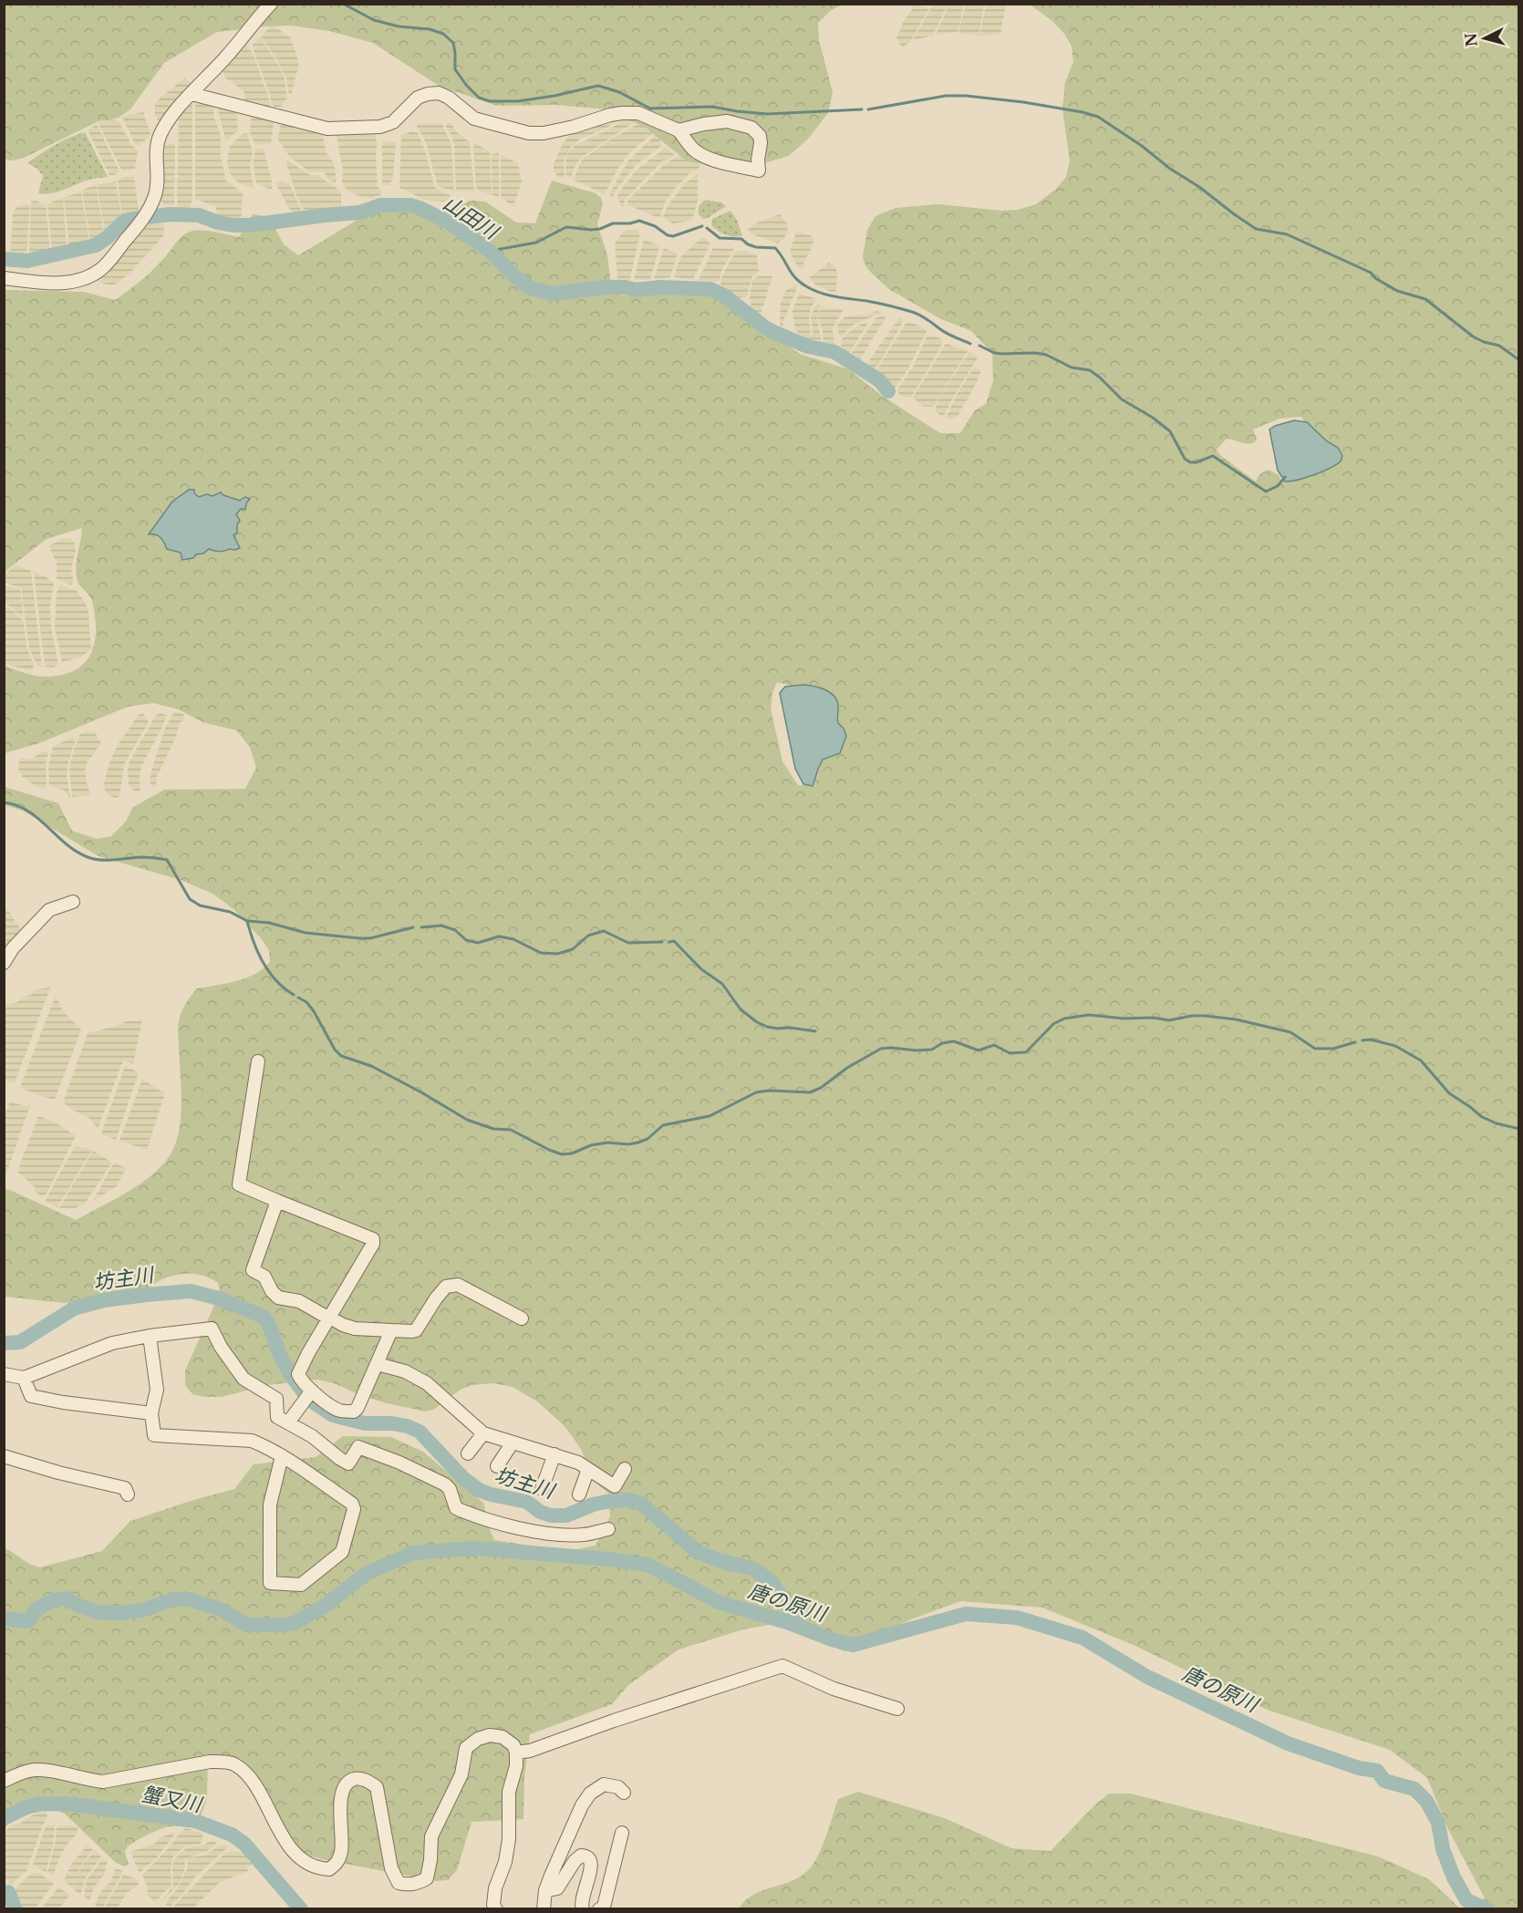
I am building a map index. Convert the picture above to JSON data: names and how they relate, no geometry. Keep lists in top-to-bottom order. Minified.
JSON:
{"water":["山田川","坊主川","唐の原川","蟹又川"],"north":"left"}
